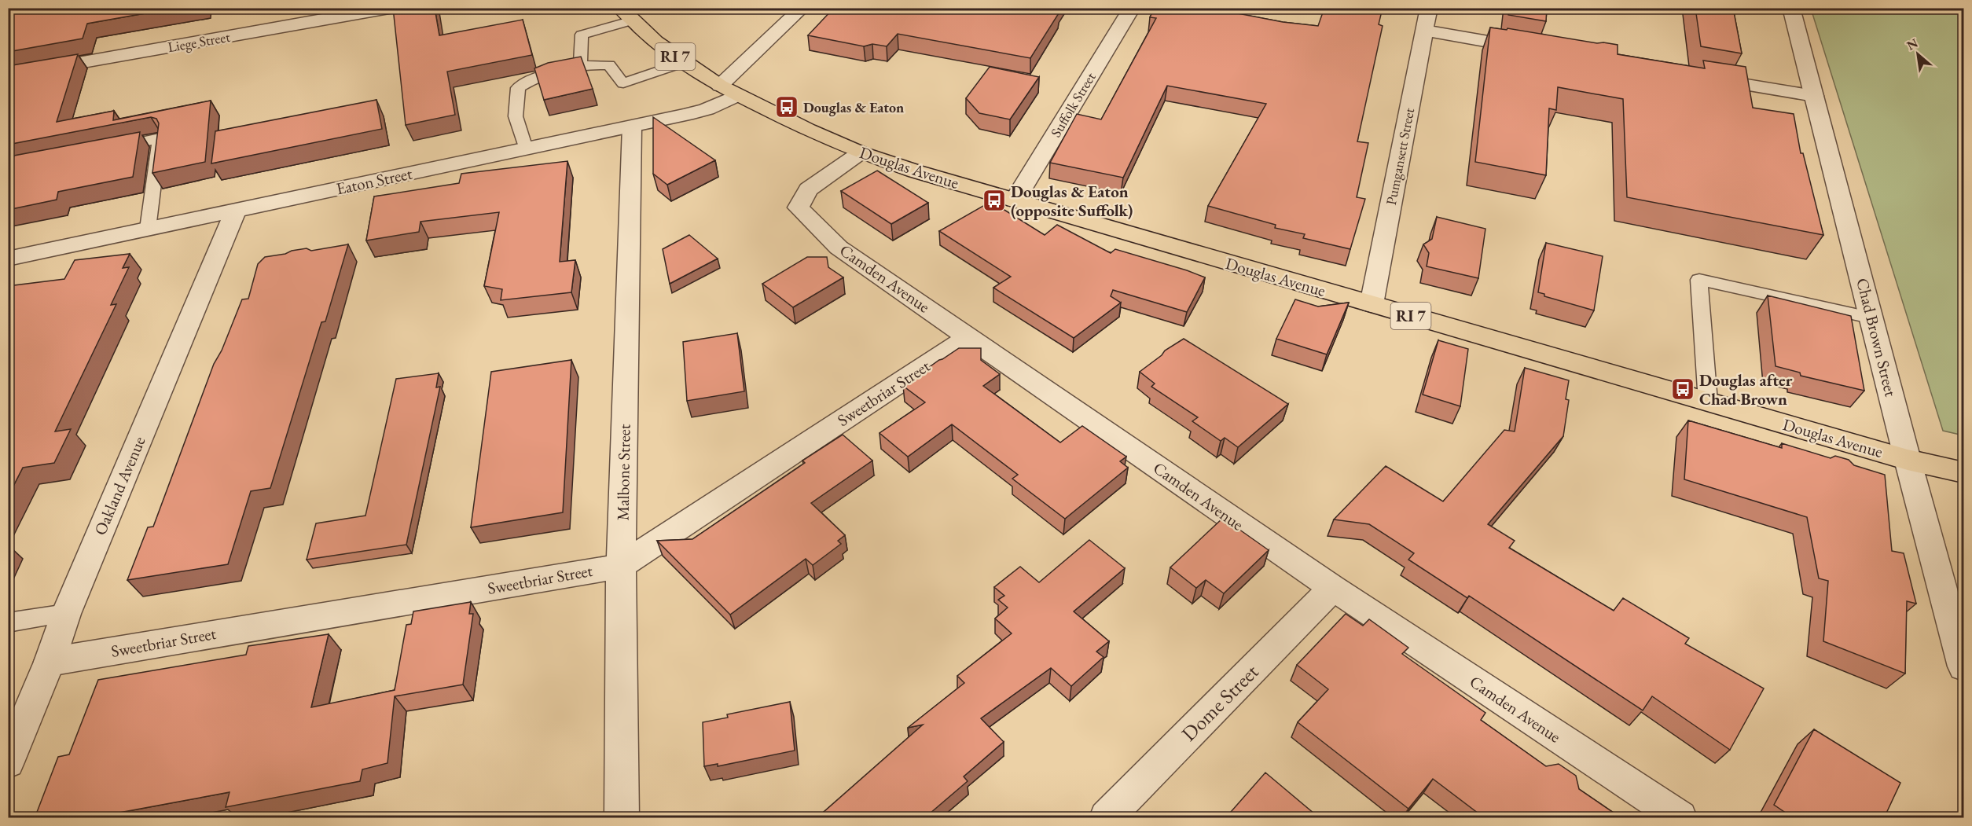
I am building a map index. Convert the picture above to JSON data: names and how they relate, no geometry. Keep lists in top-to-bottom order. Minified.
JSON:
{"streets":{"main road":["RI 7","Douglas Avenue"],"street":["Liege Street","Suffolk Street","Pumgansett Street","Eaton Street","Camden Avenue","Chad Brown Street","Sweetbriar Street","Malbone Street","Oakland Avenue","Dome Street"]},"crossings":[["Suffolk Street","Douglas Avenue"],["Pumgansett Street","Douglas Avenue"],["Douglas Avenue","Eaton Street"],["Douglas Avenue","Camden Avenue"],["Douglas Avenue","Chad Brown Street"],["Eaton Street","Malbone Street"],["Eaton Street","Oakland Avenue"],["Camden Avenue","Sweetbriar Street"],["Camden Avenue","Dome Street"],["Sweetbriar Street","Malbone Street"],["Sweetbriar Street","Oakland Avenue"]],"places":{"bus stop":["Douglas & Eaton","Douglas & Eaton (opposite Suffolk)","Douglas after Chad Brown"]},"north":"top left"}
